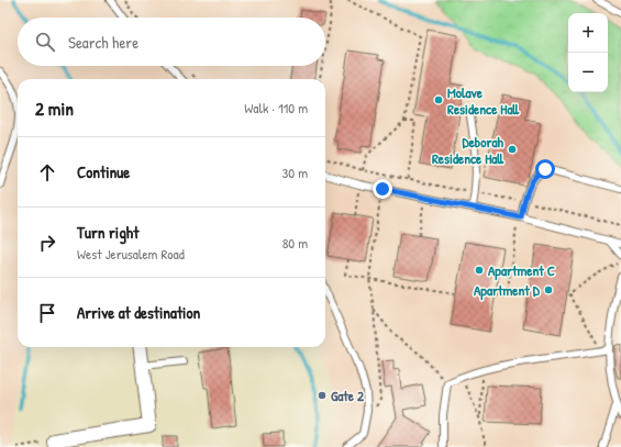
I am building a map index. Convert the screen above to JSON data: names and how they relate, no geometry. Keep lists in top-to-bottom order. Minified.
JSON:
{"places":["Molave Residence Hall","Deborah Residence Hall","Apartment C","Apartment D","Gate 2"],"page":{"map_buttons":["+","−"],"search":"Search here","heading":["2 min","Walk · 110 m"],"list":[["Continue","30 m"],["Turn right","West Jerusalem Road","80 m"],"Arrive at destination"]}}
